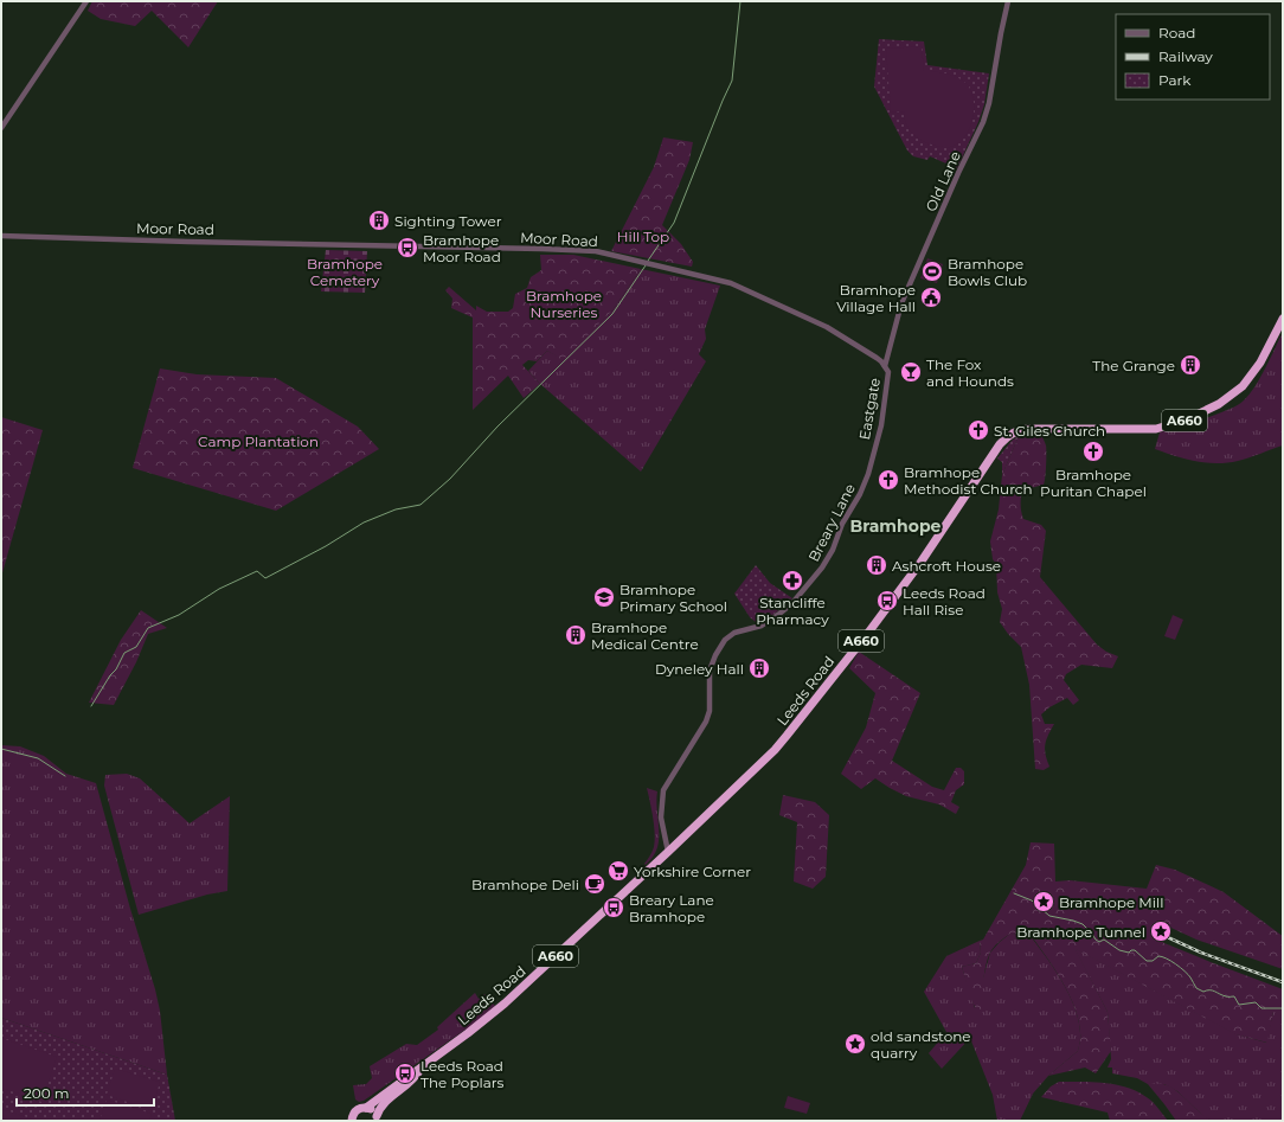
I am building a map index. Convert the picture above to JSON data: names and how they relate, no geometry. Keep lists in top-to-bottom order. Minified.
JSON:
{"streets":{"highway":["A660","Leeds Road"],"street":["Old Lane","Moor Road","Eastgate","Breary Lane"]},"crossings":[["Old Lane","Moor Road"],["Moor Road","Eastgate"],["Eastgate","Breary Lane"],["Breary Lane","Leeds Road"]],"districts":["Bramhope"],"parks":["Hill Top","Bramhope Cemetery","Bramhope Nurseries","Camp Plantation"],"places":{"building":["Sighting Tower","The Grange","Ashcroft House","Bramhope Medical Centre","Dyneley Hall"],"bus stop":["Bramhope Moor Road","Leeds Road Hall Rise","Breary Lane Bramhope","Leeds Road The Poplars"],"sports":["Bramhope Bowls Club"],"public building":["Bramhope Village Hall"],"bar":["The Fox and Hounds"],"church":["St. Giles Church","Bramhope Puritan Chapel","Bramhope Methodist Church"],"pharmacy":["Stancliffe Pharmacy"],"school or university":["Bramhope Primary School"],"supermarket":["Yorkshire Corner"],"cafe":["Bramhope Deli"],"place":["Bramhope Mill","Bramhope Tunnel","old sandstone quarry"]},"legend":["Road","Railway","Park"],"scale_bar":"200 m"}
